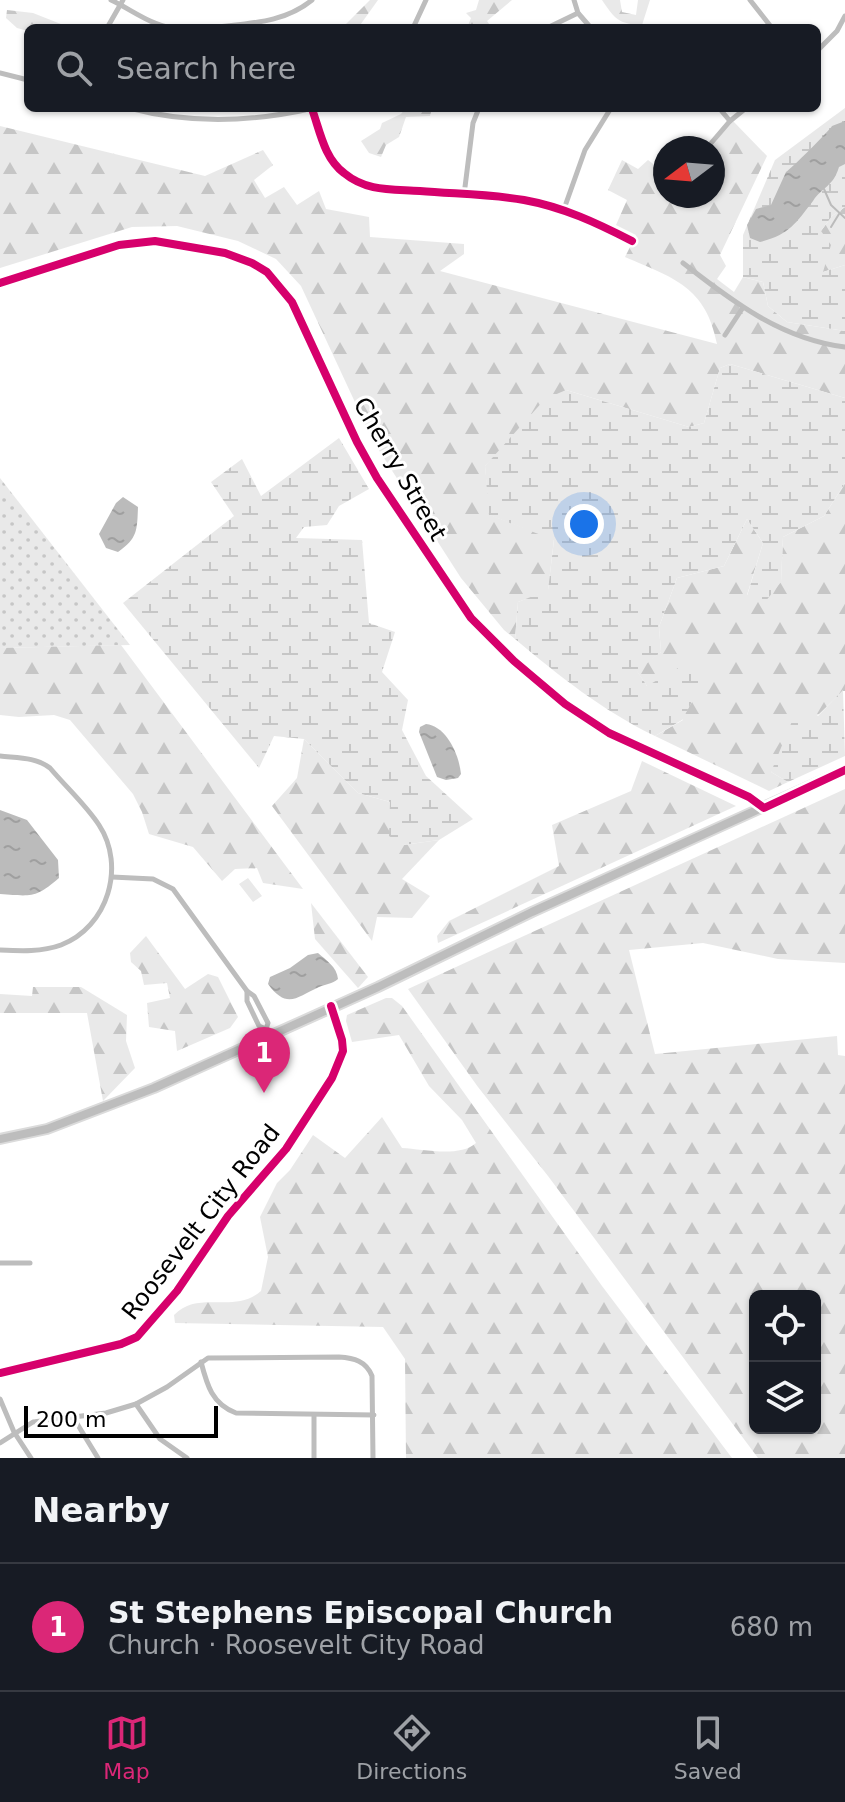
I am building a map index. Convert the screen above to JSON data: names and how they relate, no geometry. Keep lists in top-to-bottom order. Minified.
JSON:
{"streets":{"street":["Cherry Street","Roosevelt City Road"]},"scale_bar":"200 m","north":"left","page":{"search":"Search here","pins":"1","scale":"200 m","heading":"Nearby","list":[{"mark":"1","name":"St Stephens Episcopal Church","note":"Church · Roosevelt City Road","value":"680 m"}],"nav":["Map","Directions","Saved"]}}
